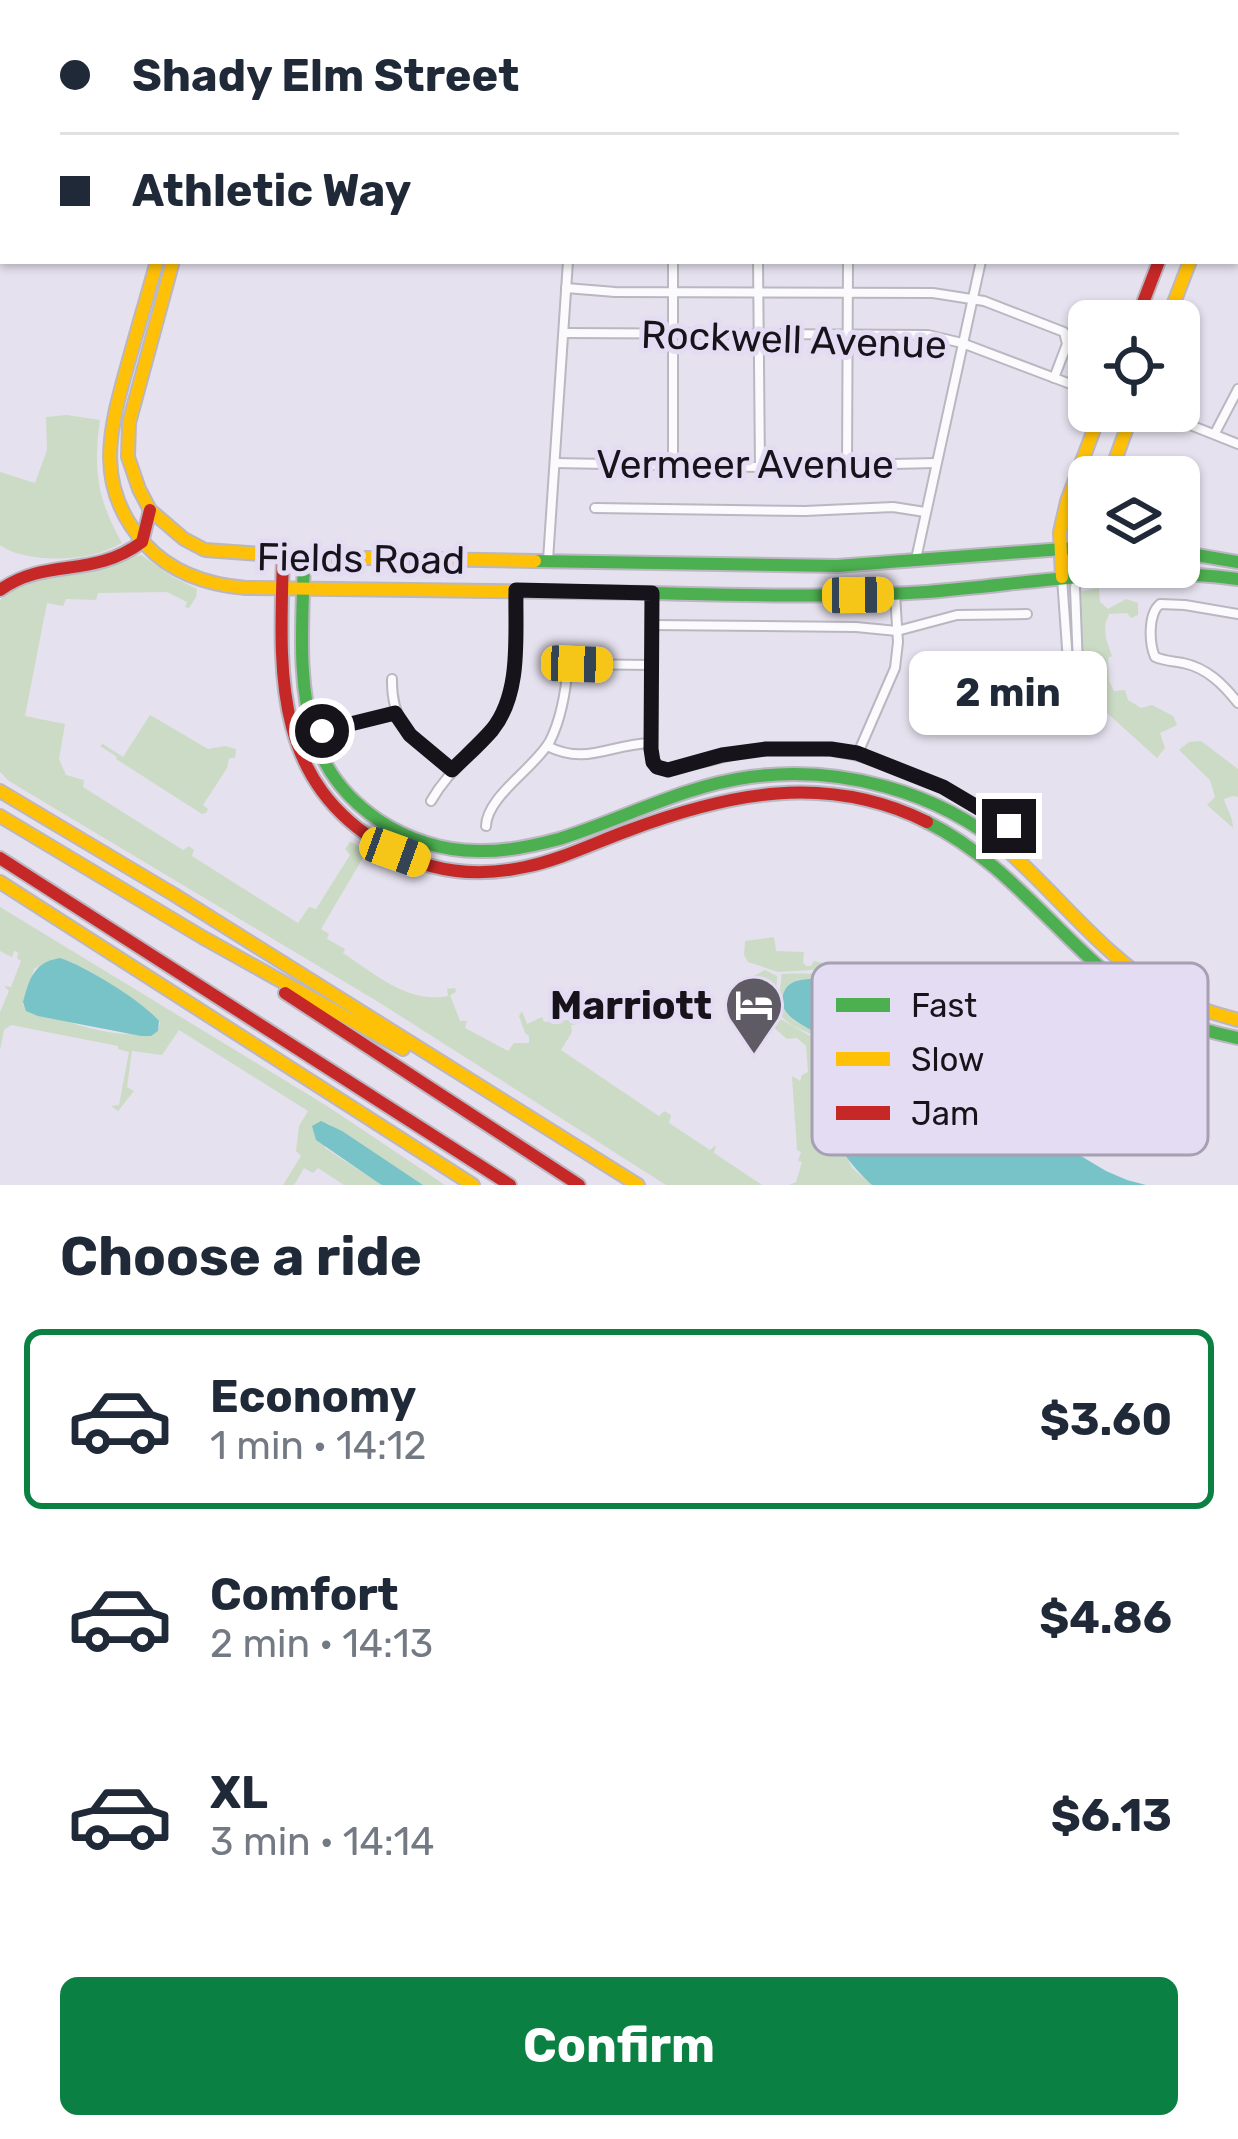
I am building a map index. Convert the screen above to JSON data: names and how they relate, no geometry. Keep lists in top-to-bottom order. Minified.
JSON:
{"streets":{"main road":["Fields Road"],"street":["Rockwell Avenue","Vermeer Avenue"]},"places":{"hotel":["Marriott"]},"legend":["Fast","Slow","Jam"],"page":{"banner":["Shady Elm Street","Athletic Way"],"bubble":"2 min","heading":"Choose a ride","list":[{"name":"Economy","note":"1 min · 14:12","value":"$3.60"},{"name":"Comfort","note":"2 min · 14:13","value":"$4.86"},{"name":"XL","note":"3 min · 14:14","value":"$6.13"}],"buttons":"Confirm"}}
